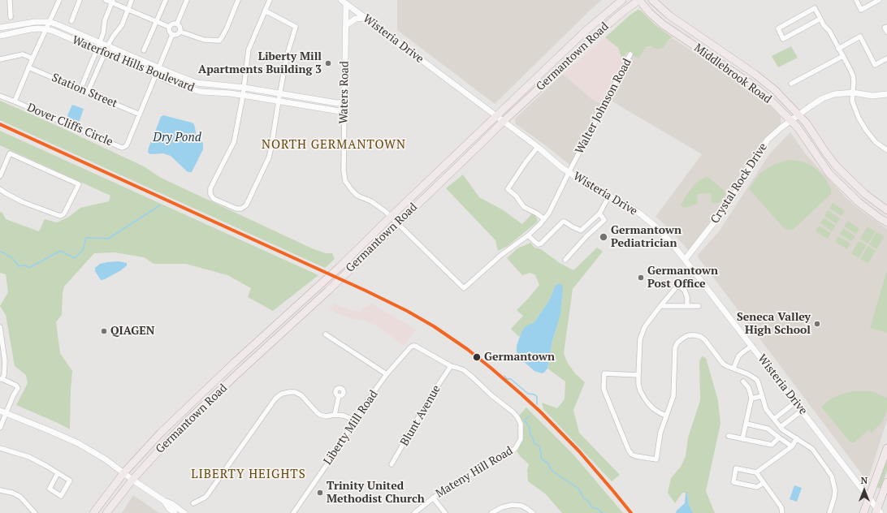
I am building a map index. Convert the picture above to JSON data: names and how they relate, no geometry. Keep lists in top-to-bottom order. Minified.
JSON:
{"streets":{"main road":["Germantown Road","Middlebrook Road"],"street":["Wisteria Drive","Waterford Hills Boulevard","Station Street","Waters Road","Walter Johnson Road","Dover Cliffs Circle","Crystal Rock Drive","Blunt Avenue","Liberty Mill Road","Mateny Hill Road"]},"crossings":[["Wisteria Drive","Germantown Road"],["Wisteria Drive","Waters Road"],["Wisteria Drive","Walter Johnson Road"],["Wisteria Drive","Crystal Rock Drive"],["Germantown Road","Middlebrook Road"],["Germantown Road","Waters Road"],["Waterford Hills Boulevard","Waters Road"],["Waterford Hills Boulevard","Dover Cliffs Circle"],["Middlebrook Road","Crystal Rock Drive"],["Station Street","Dover Cliffs Circle"],["Waters Road","Walter Johnson Road"],["Blunt Avenue","Mateny Hill Road"],["Liberty Mill Road","Mateny Hill Road"]],"districts":["NORTH GERMANTOWN","LIBERTY HEIGHTS"],"water":["Dry Pond"],"places":["Liberty Mill Apartments Building 3","Germantown Pediatrician","Germantown Post Office","Seneca Valley High School","QIAGEN","Germantown","Trinity United Methodist Church"],"north":"top"}
